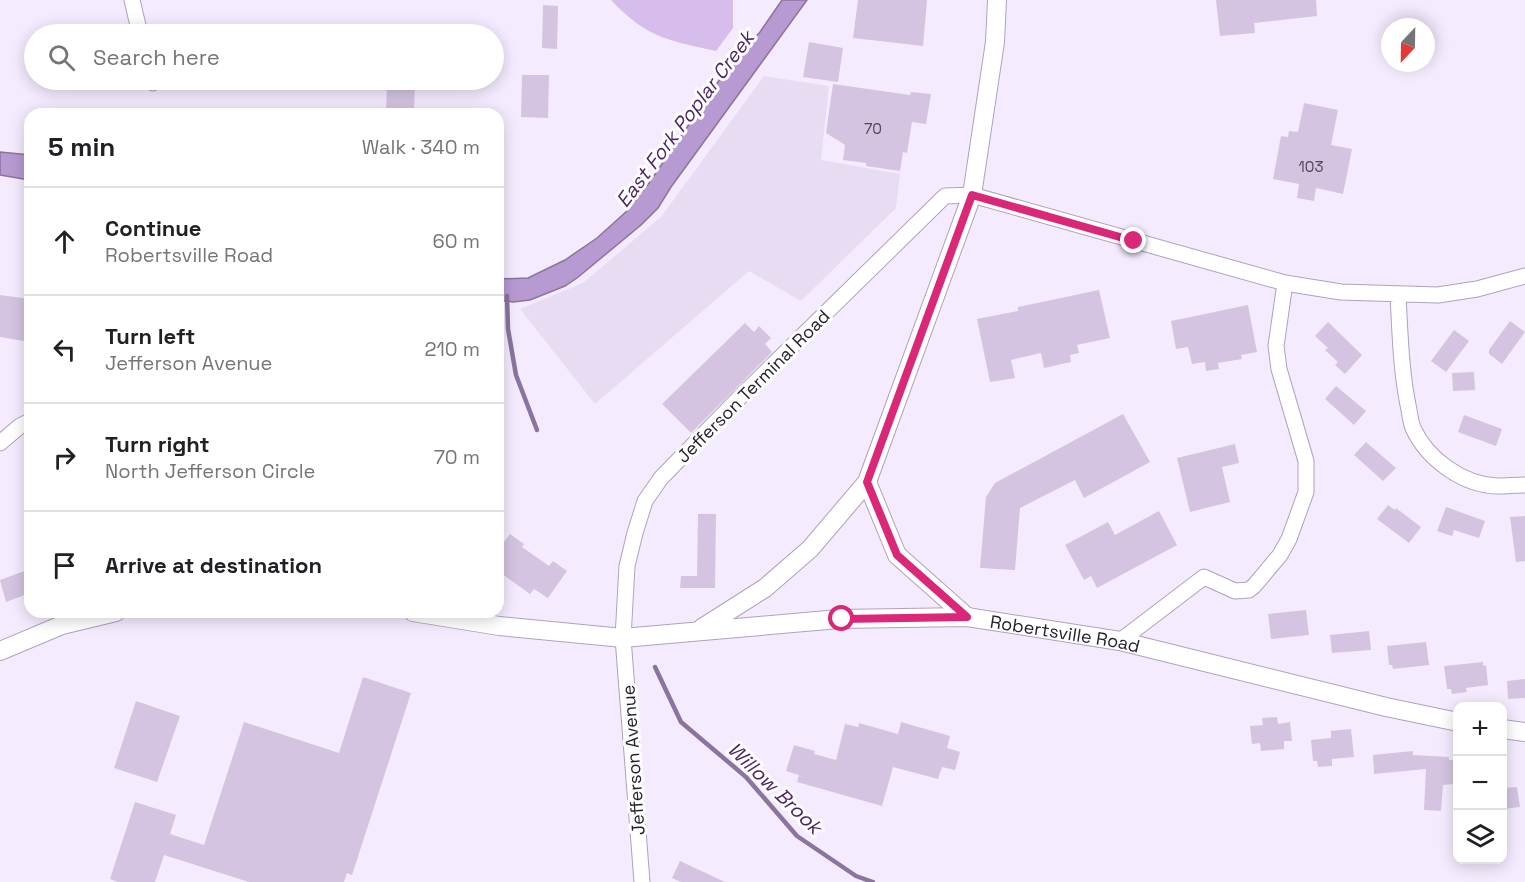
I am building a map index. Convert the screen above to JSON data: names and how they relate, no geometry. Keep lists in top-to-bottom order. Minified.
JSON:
{"streets":{"street":["Jefferson Terminal Road","Robertsville Road","Jefferson Avenue"]},"crossings":[["Jefferson Terminal Road","Robertsville Road"],["Jefferson Terminal Road","Jefferson Avenue"],["Robertsville Road","Jefferson Avenue"]],"water":["East Fork Poplar Creek","Willow Brook"],"house_numbers":["70","103"],"north":"bottom","page":{"search":"Search here","heading":["5 min","Walk · 340 m"],"list":[["Continue","Robertsville Road","60 m"],["Turn left","Jefferson Avenue","210 m"],["Turn right","North Jefferson Circle","70 m"],"Arrive at destination"],"map_buttons":["+","−"]}}
